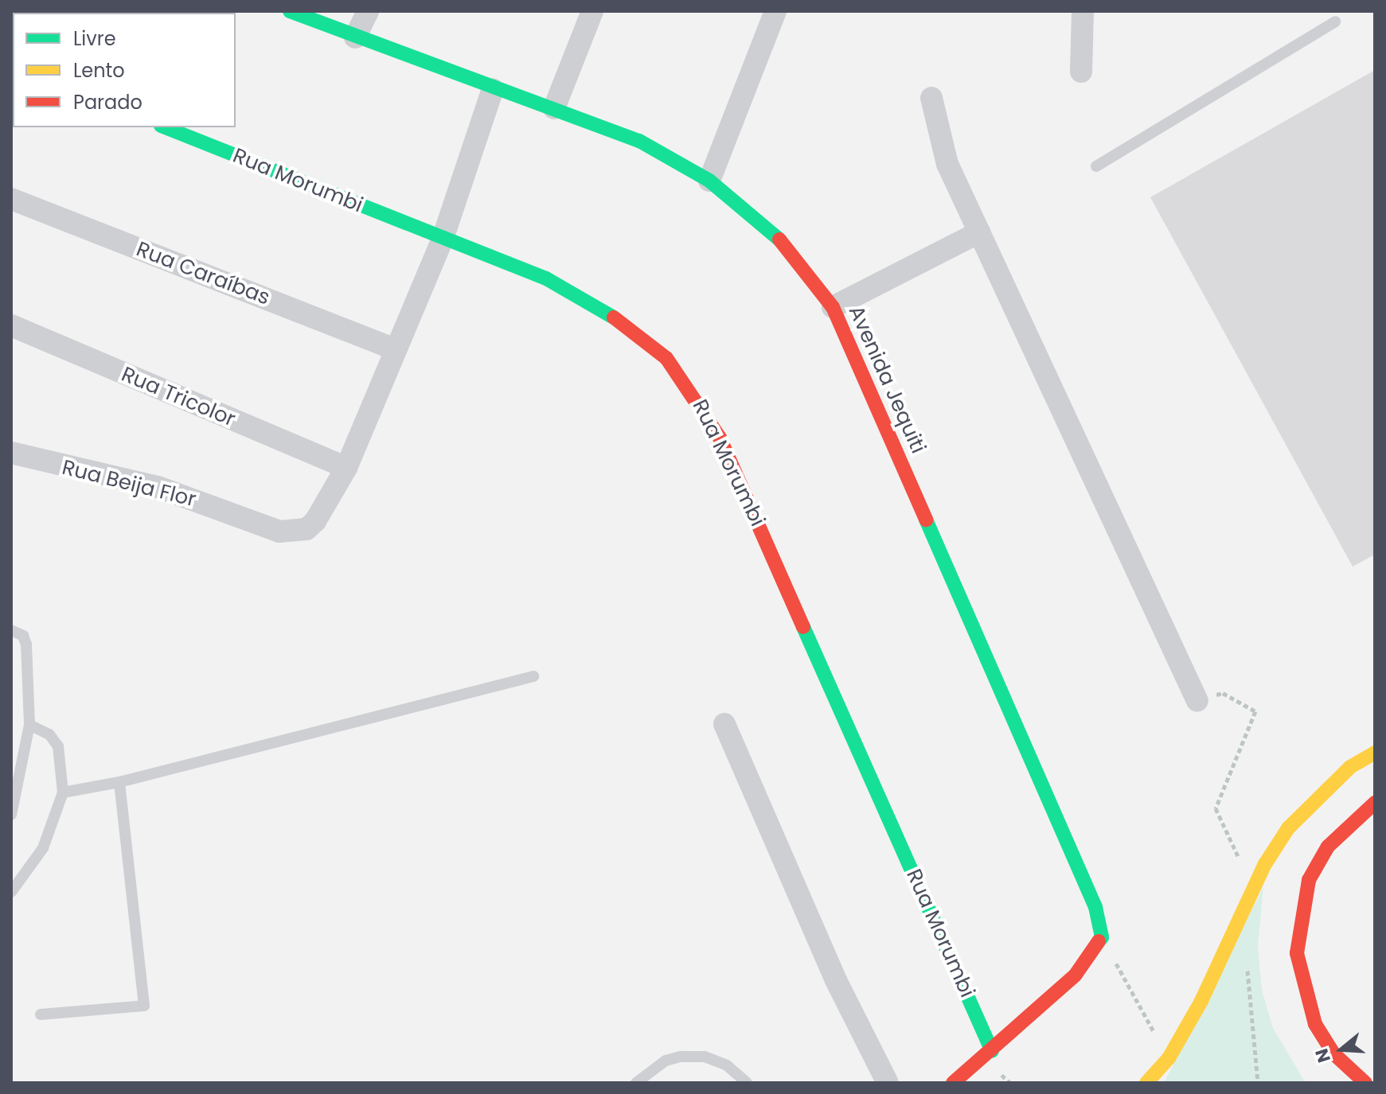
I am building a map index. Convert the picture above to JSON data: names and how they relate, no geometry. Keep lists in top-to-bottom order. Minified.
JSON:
{"streets":{"street":["Rua Morumbi","Rua Caraíbas","Avenida Jequiti","Rua Tricolor","Rua Beija Flor"]},"crossings":[["Rua Tricolor","Rua Beija Flor"]],"legend":["Livre","Lento","Parado"],"north":"left"}
